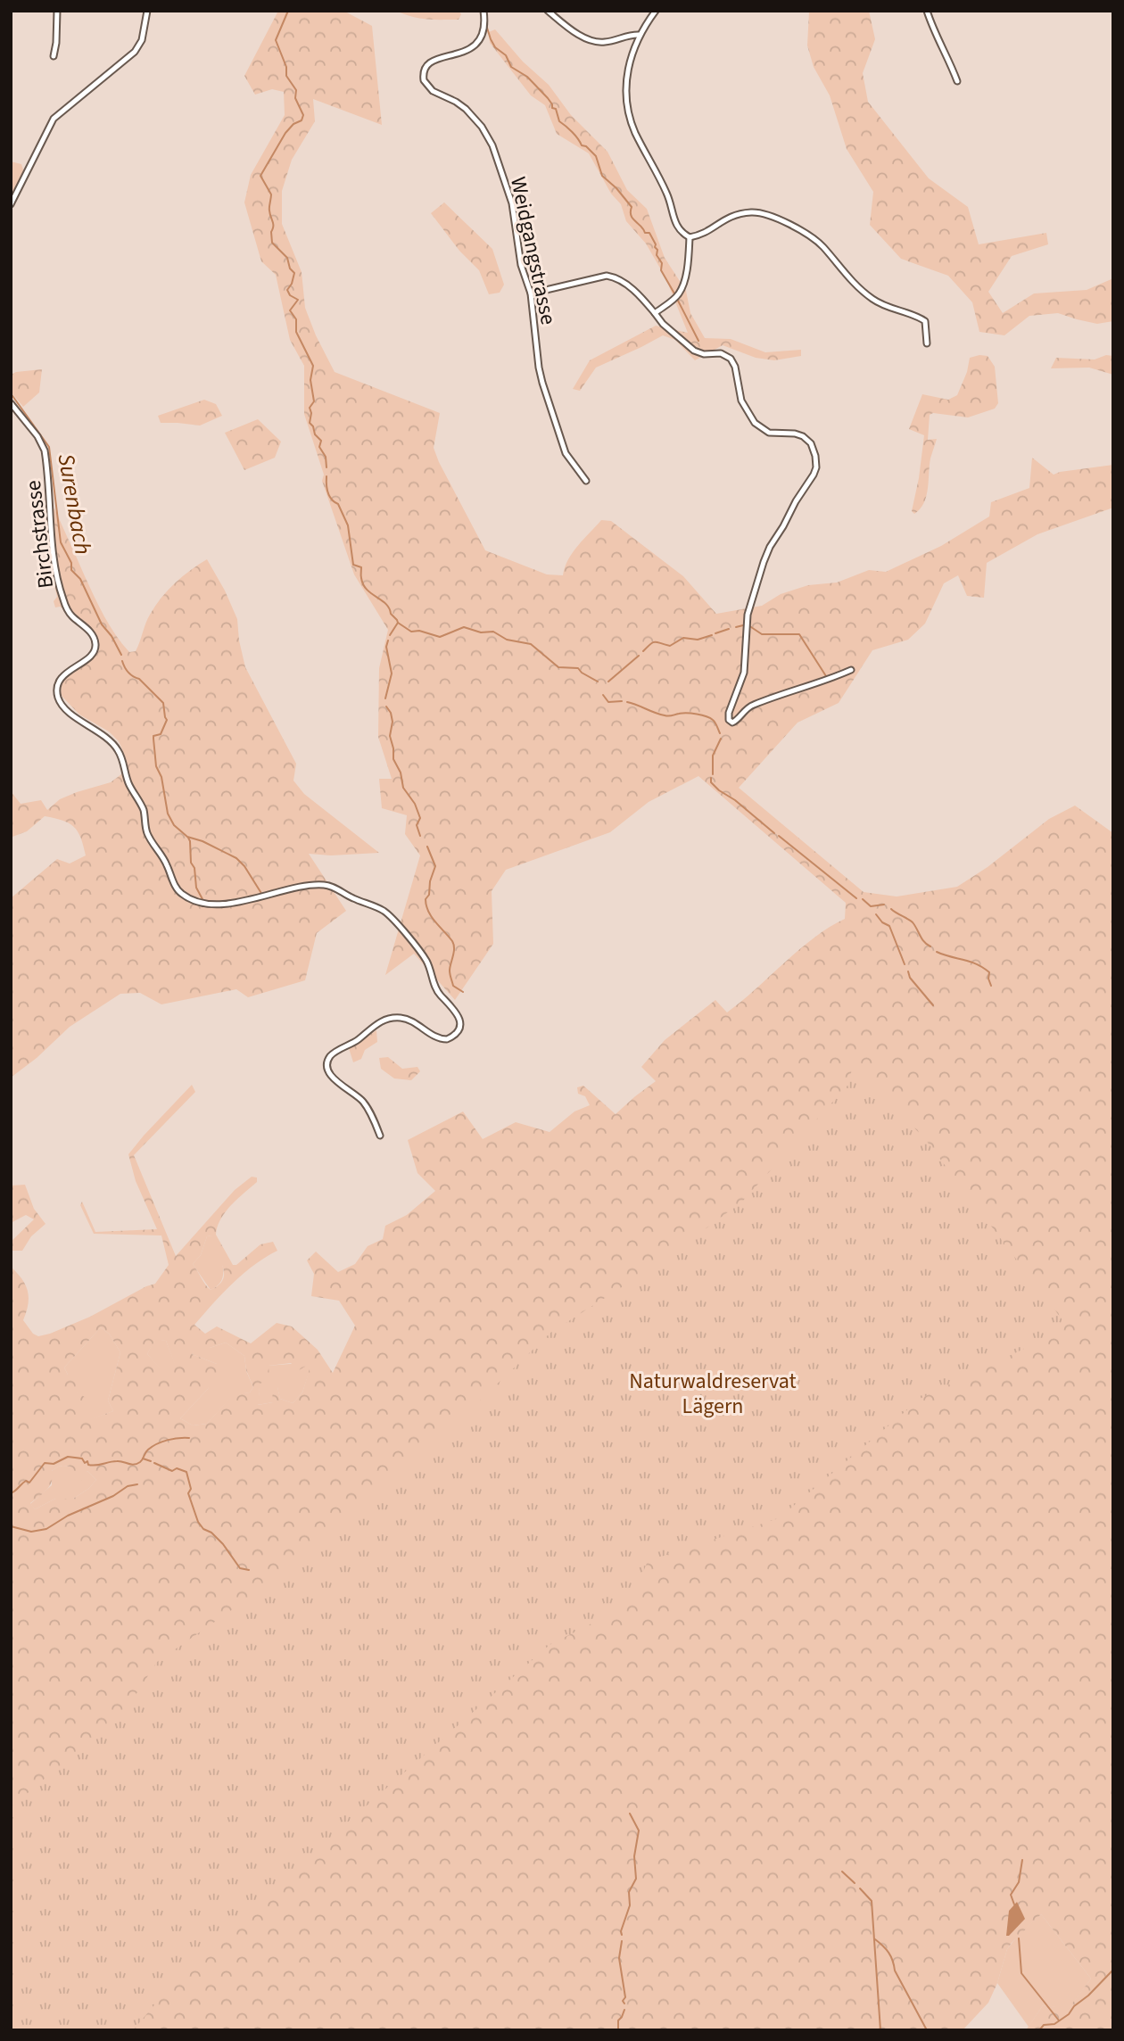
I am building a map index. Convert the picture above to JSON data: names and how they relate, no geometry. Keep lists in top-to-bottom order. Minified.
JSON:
{"streets":{"street":["Weidgangstrasse","Birchstrasse"]},"water":["Surenbach"],"parks":["Naturwaldreservat Lägern"]}
